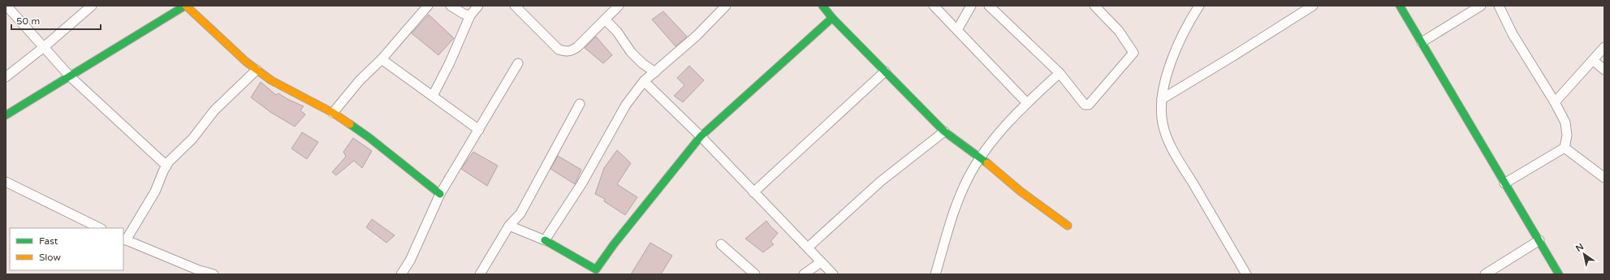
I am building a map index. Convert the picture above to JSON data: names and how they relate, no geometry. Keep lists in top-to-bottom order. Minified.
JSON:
{"legend":["Fast","Slow"],"scale_bar":"50 m","north":"top left"}
